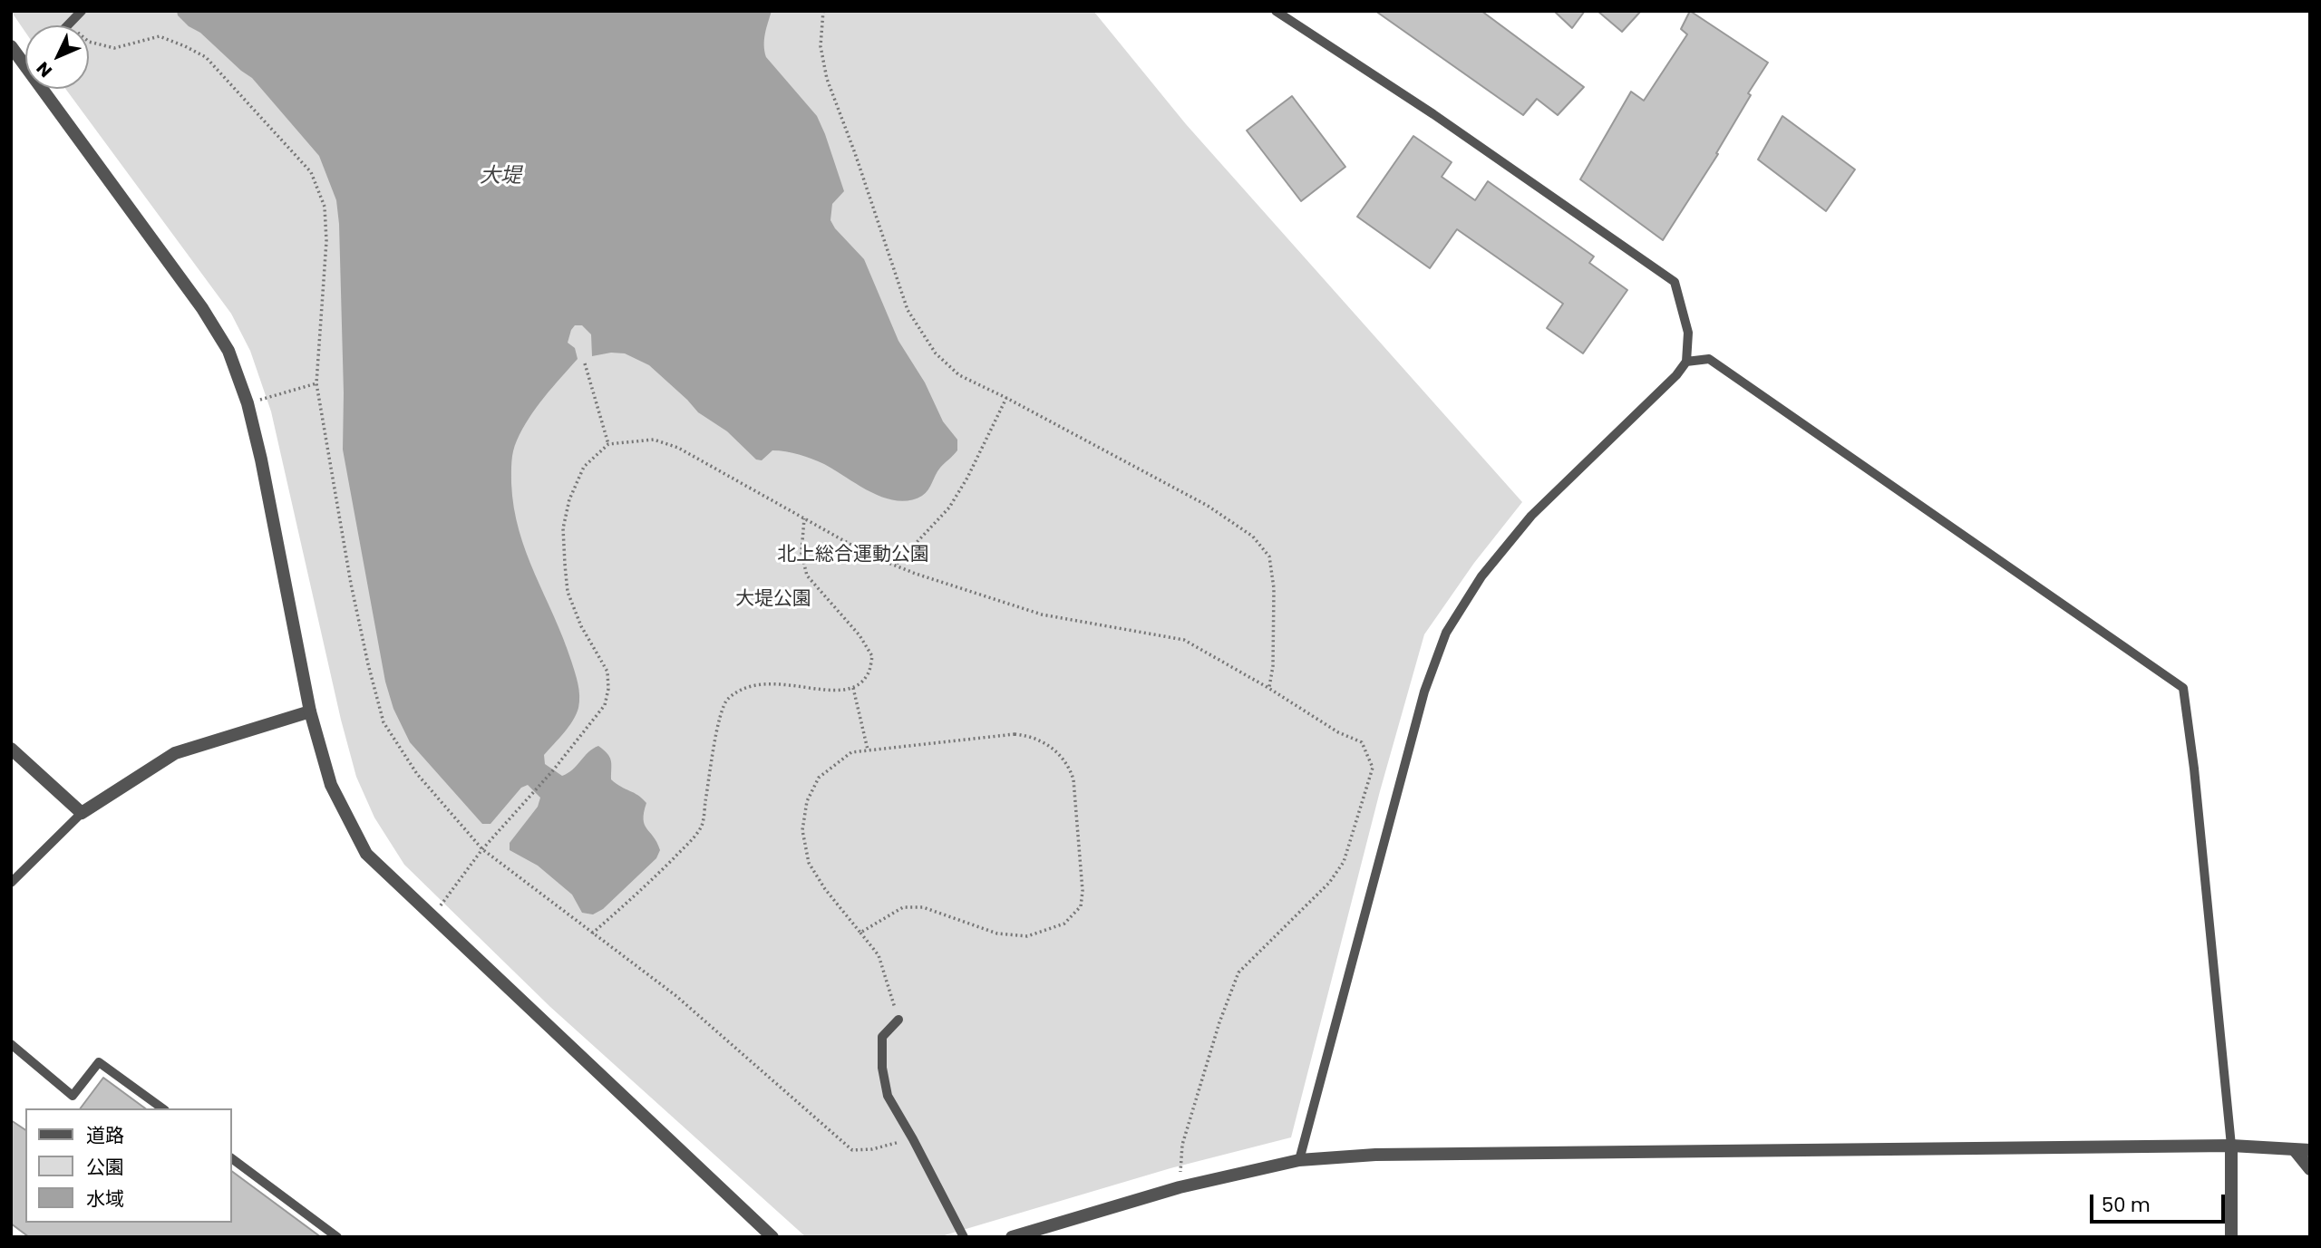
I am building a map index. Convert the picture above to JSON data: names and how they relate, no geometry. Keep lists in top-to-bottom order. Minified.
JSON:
{"water":["大堤"],"parks":["北上総合運動公園","大堤公園"],"legend":["道路","公園","水域"],"scale_bar":"50 m","north":"bottom left"}
